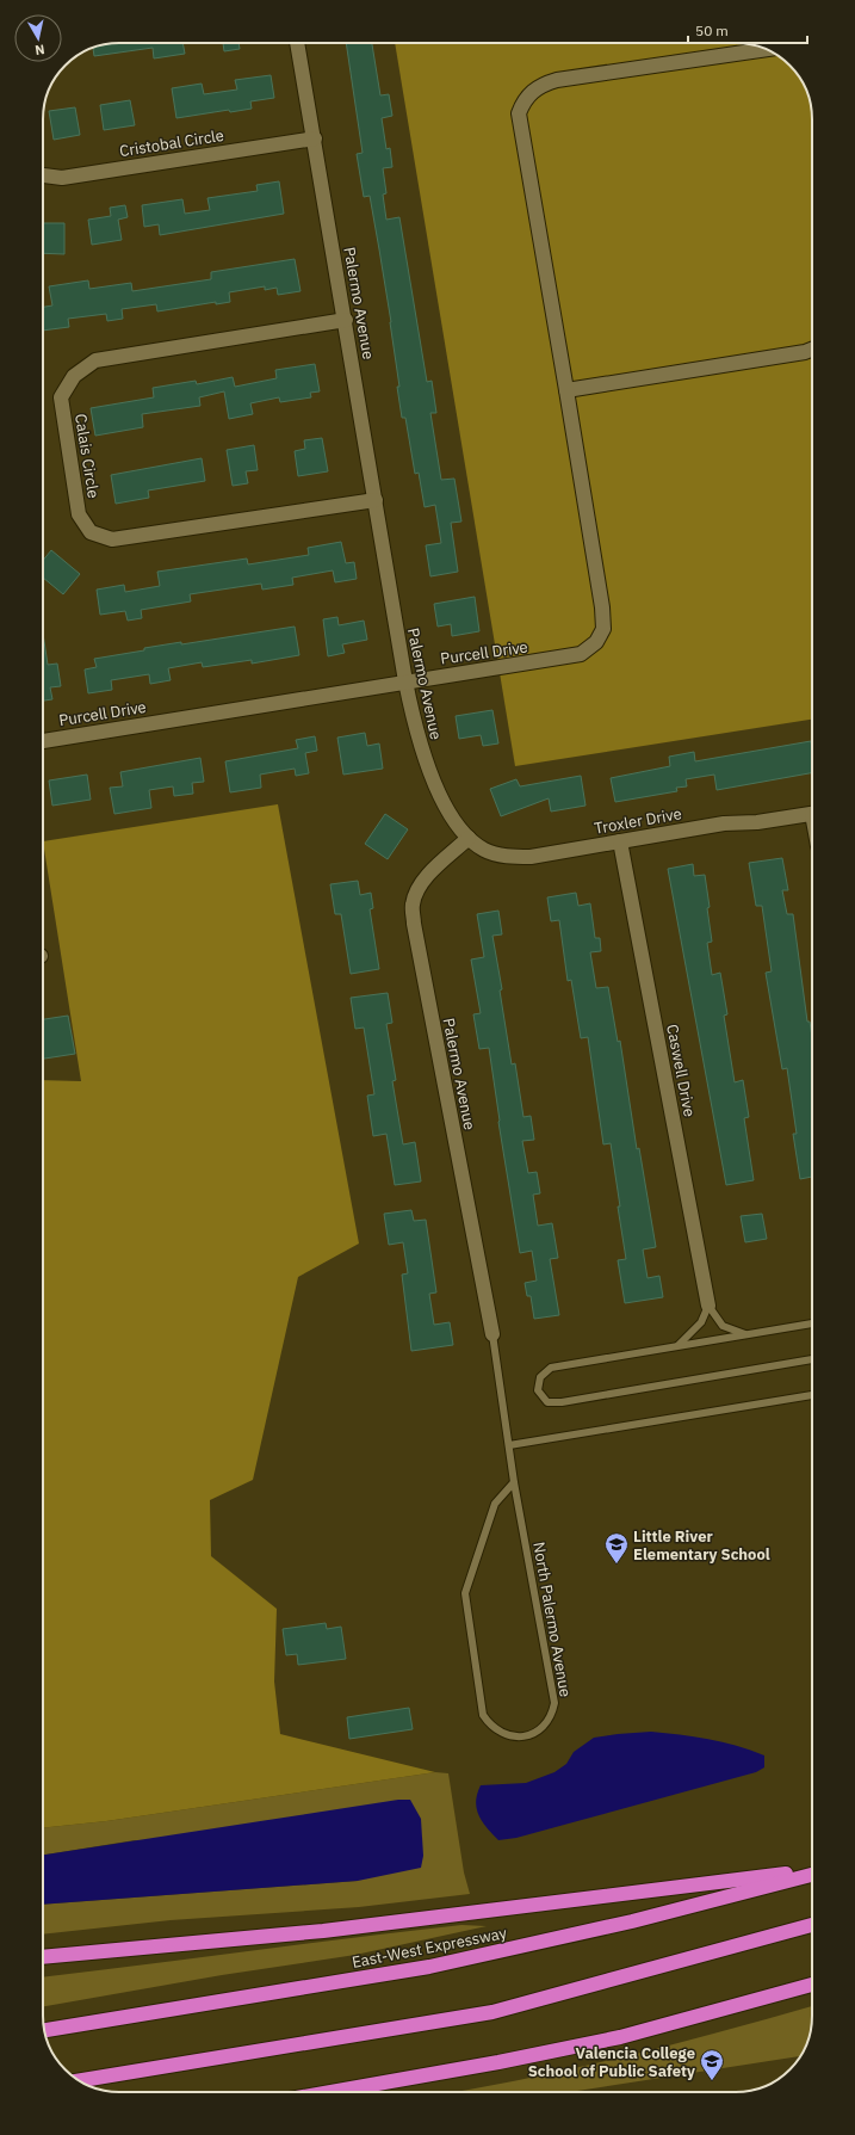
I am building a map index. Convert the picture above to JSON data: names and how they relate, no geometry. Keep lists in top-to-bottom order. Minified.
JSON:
{"streets":{"highway":["East-West Expressway"],"street":["Cristobal Circle","Palermo Avenue","Calais Circle","Purcell Drive","Troxler Drive","Caswell Drive"],"lane":["North Palermo Avenue"]},"crossings":[["Cristobal Circle","Palermo Avenue"],["Palermo Avenue","Calais Circle"],["Palermo Avenue","Purcell Drive"],["Palermo Avenue","Troxler Drive"],["Palermo Avenue","North Palermo Avenue"],["Troxler Drive","Caswell Drive"]],"places":{"school or university":["Little River Elementary School","Valencia College School of Public Safety"]},"scale_bar":"50 m","north":"bottom"}
